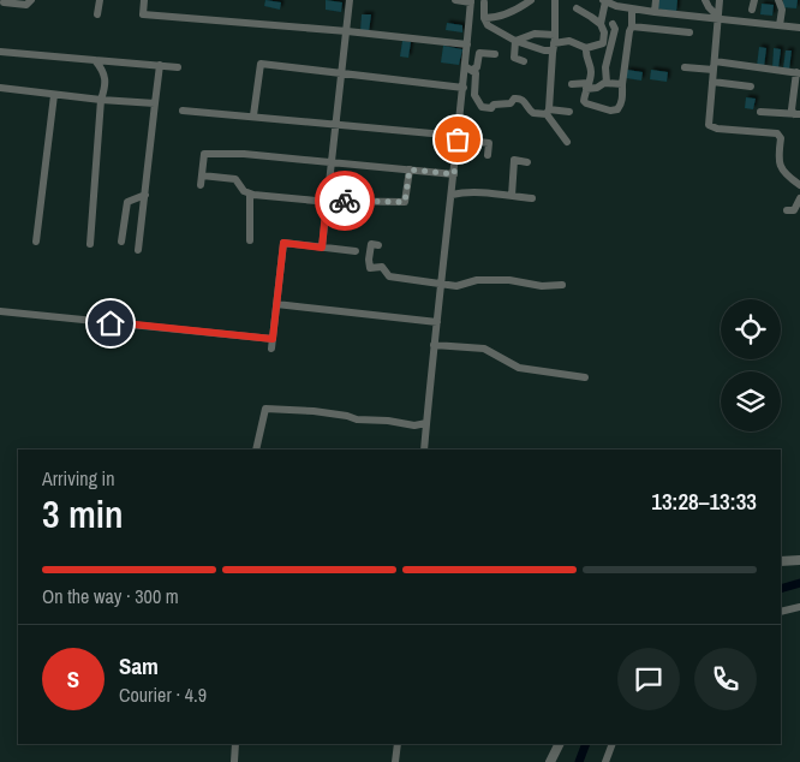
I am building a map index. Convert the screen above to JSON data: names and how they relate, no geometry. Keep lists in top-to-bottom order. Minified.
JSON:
{"page":{"heading":["3 min","Arriving in","13:28–13:33"],"panel":["Sam","Courier · 4.9"],"bar":"On the way · 300 m","round":"S"}}
